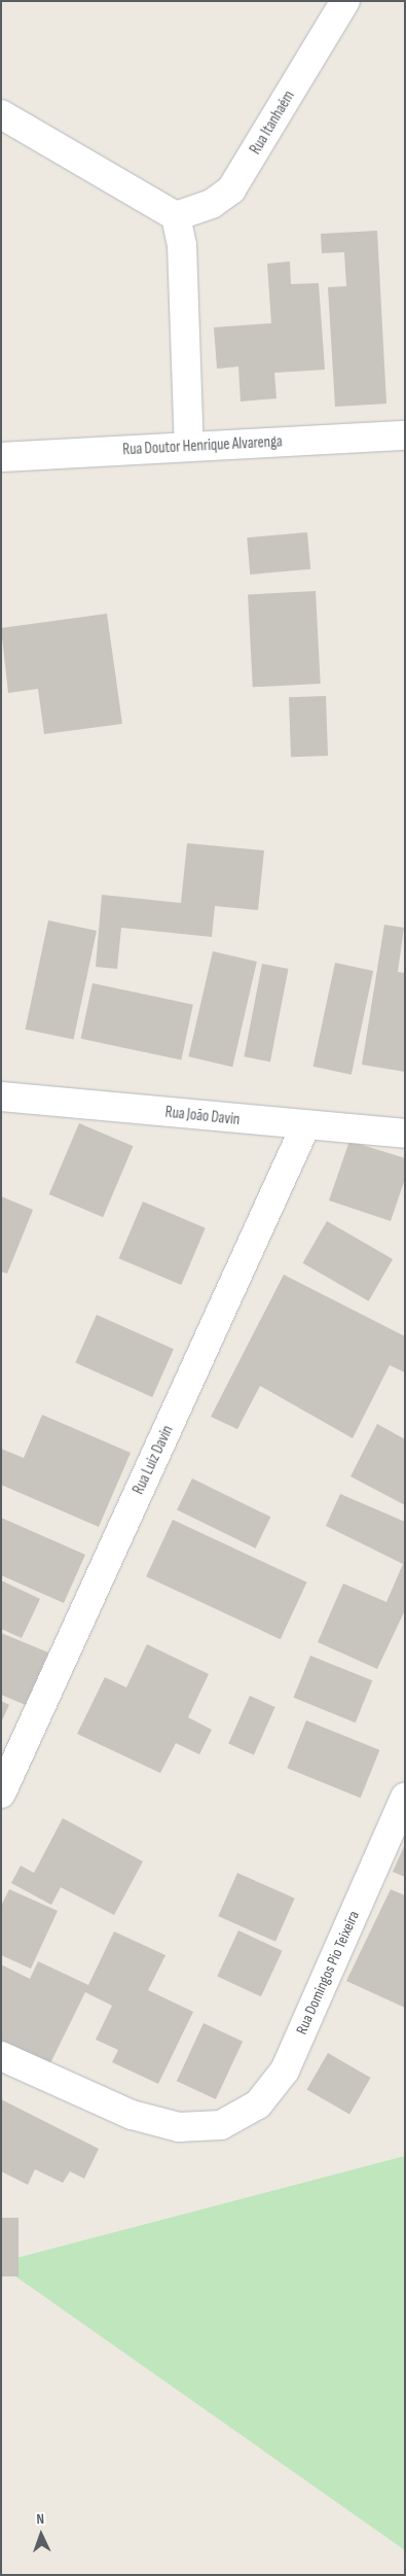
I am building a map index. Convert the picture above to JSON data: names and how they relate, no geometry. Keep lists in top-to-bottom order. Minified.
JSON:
{"streets":{"street":["Rua Itanhaém","Rua Doutor Henrique Alvarenga","Rua João Davin","Rua Luiz Davin","Rua Domingos Pio Teixeira"]},"crossings":[["Rua João Davin","Rua Luiz Davin"]],"north":"top"}
